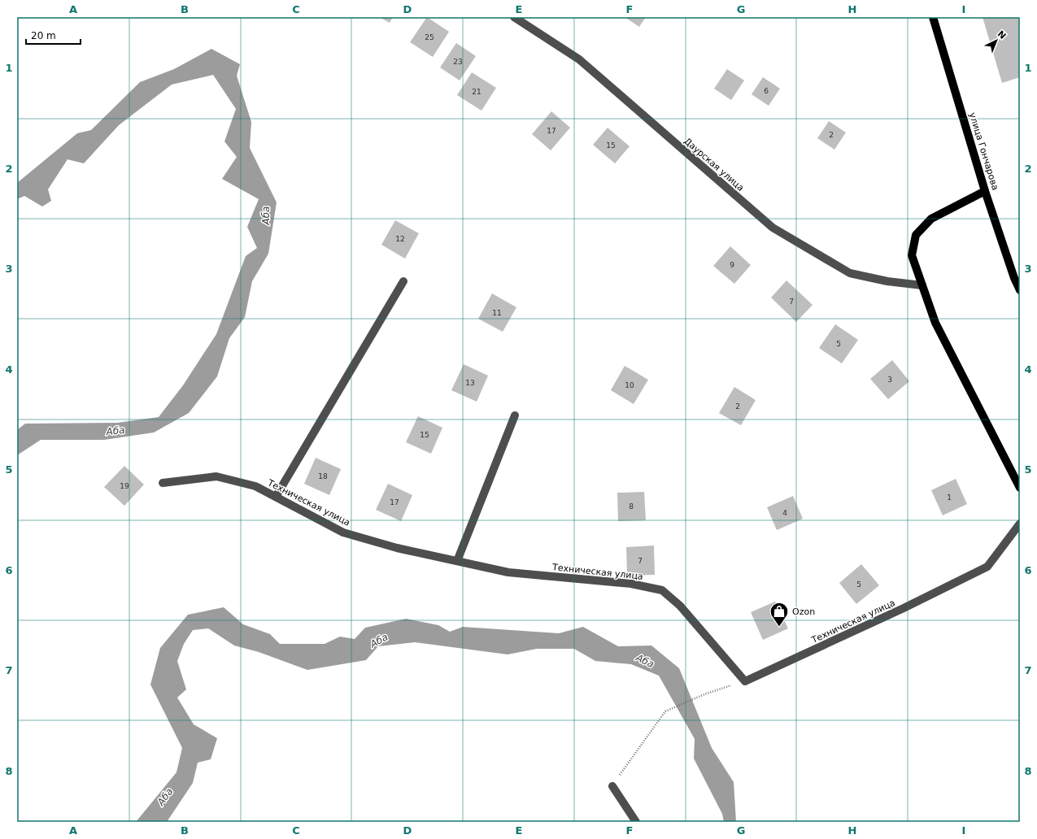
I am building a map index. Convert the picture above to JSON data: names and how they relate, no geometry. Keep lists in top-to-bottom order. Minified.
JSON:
{"streets":{"main road":["улица Гончарова"],"street":["Даурская улица","Техническая улица"]},"water":["Аба"],"places":{"shop":["Ozon"]},"house_numbers":["25","23","6","21","17","2","15","12","9","7","11","5","3","13","10","2","15","18","19","1","17","8","4","7","5"],"scale_bar":"20 m","north":"top right","grid":{"columns":["A","B","C","D","E","F","G","H","I"],"rows":["1","2","3","4","5","6","7","8"]}}
